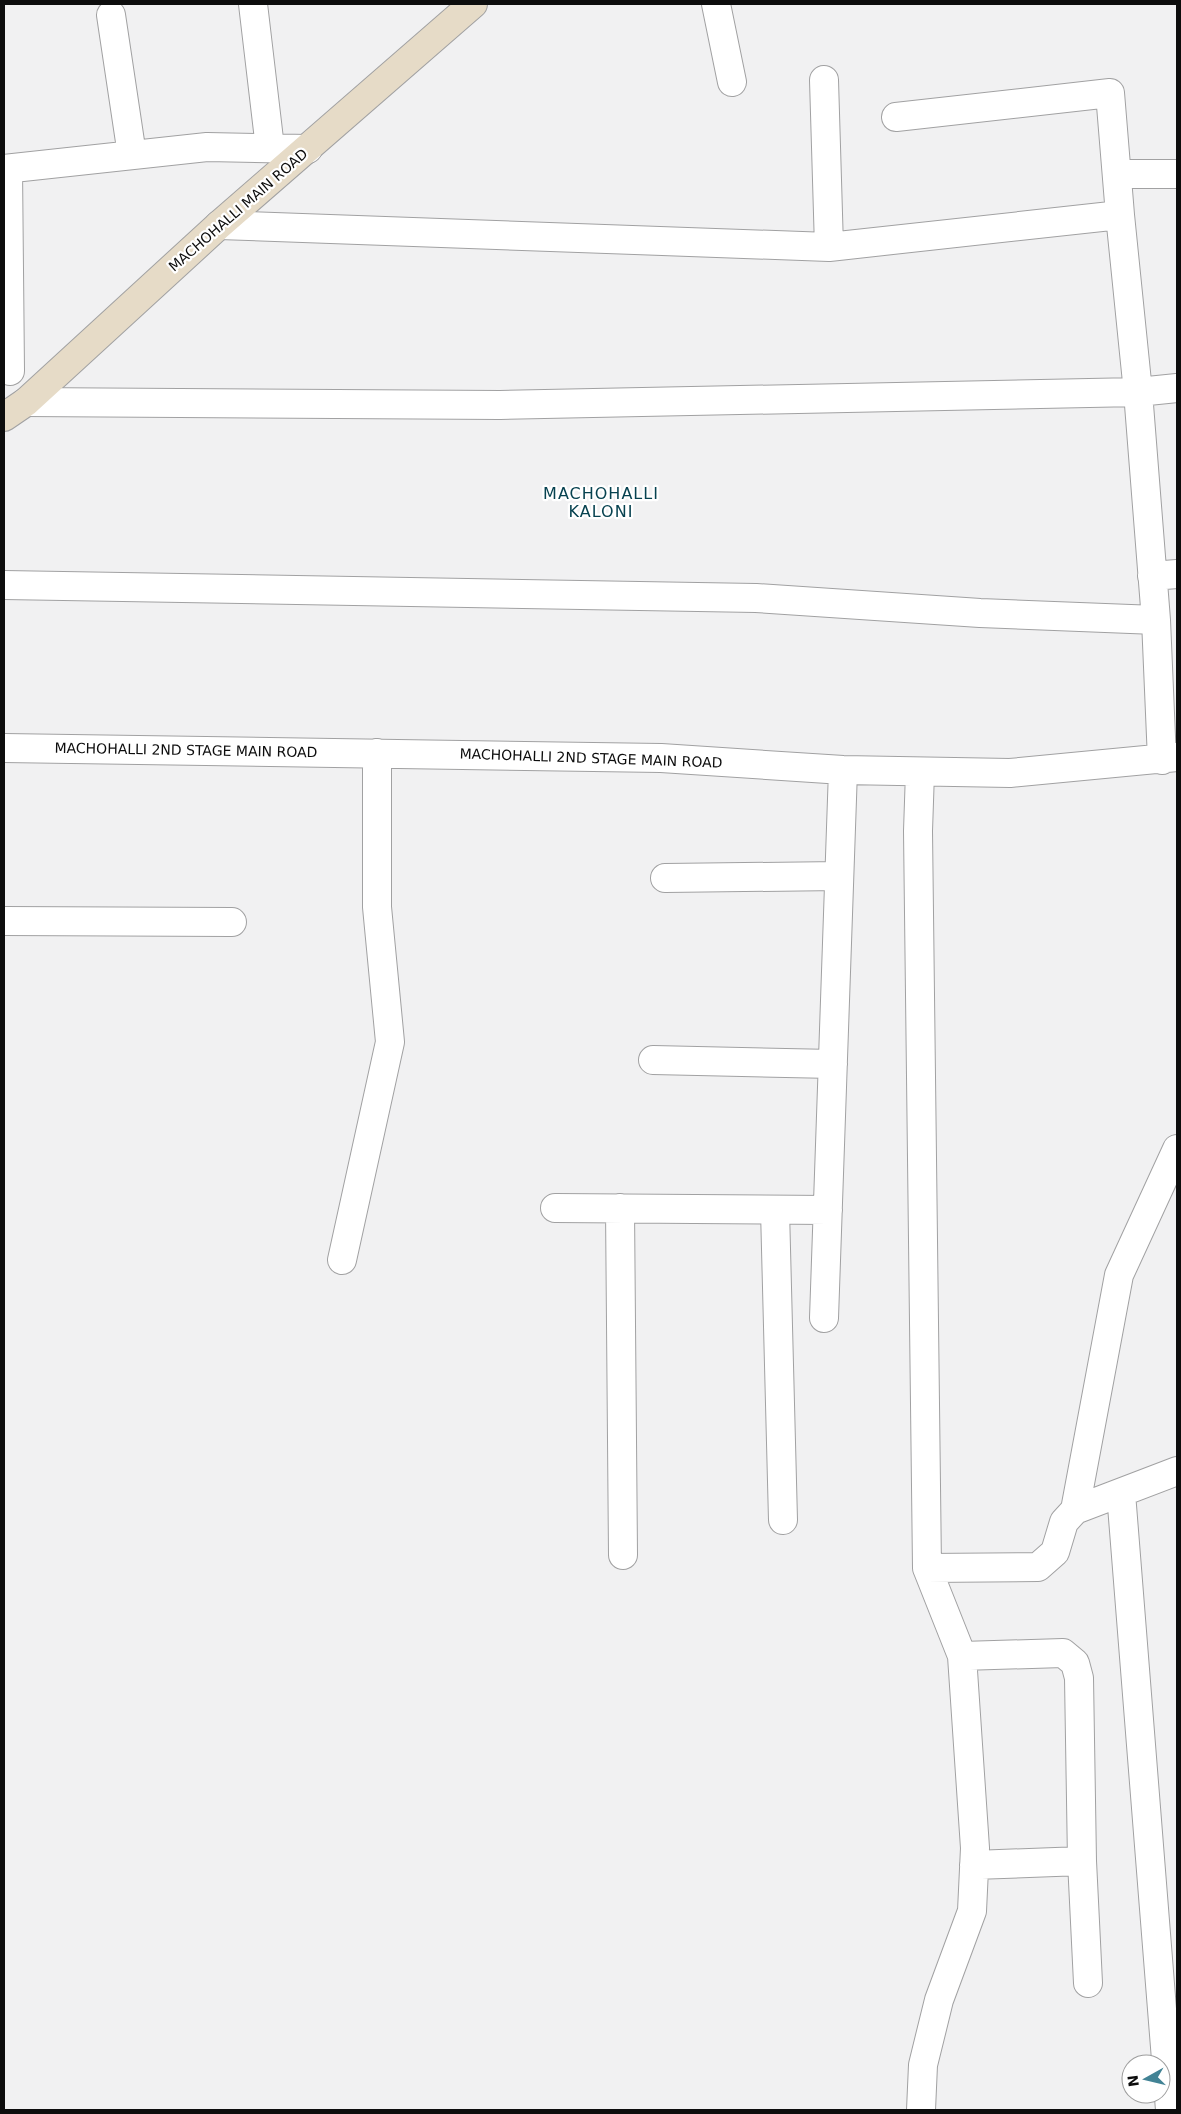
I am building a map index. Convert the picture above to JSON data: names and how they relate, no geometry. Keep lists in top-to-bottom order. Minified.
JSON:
{"streets":{"street":["MACHOHALLI MAIN ROAD","MACHOHALLI 2ND STAGE MAIN ROAD"]},"districts":["MACHOHALLI KALONI"],"north":"left"}
